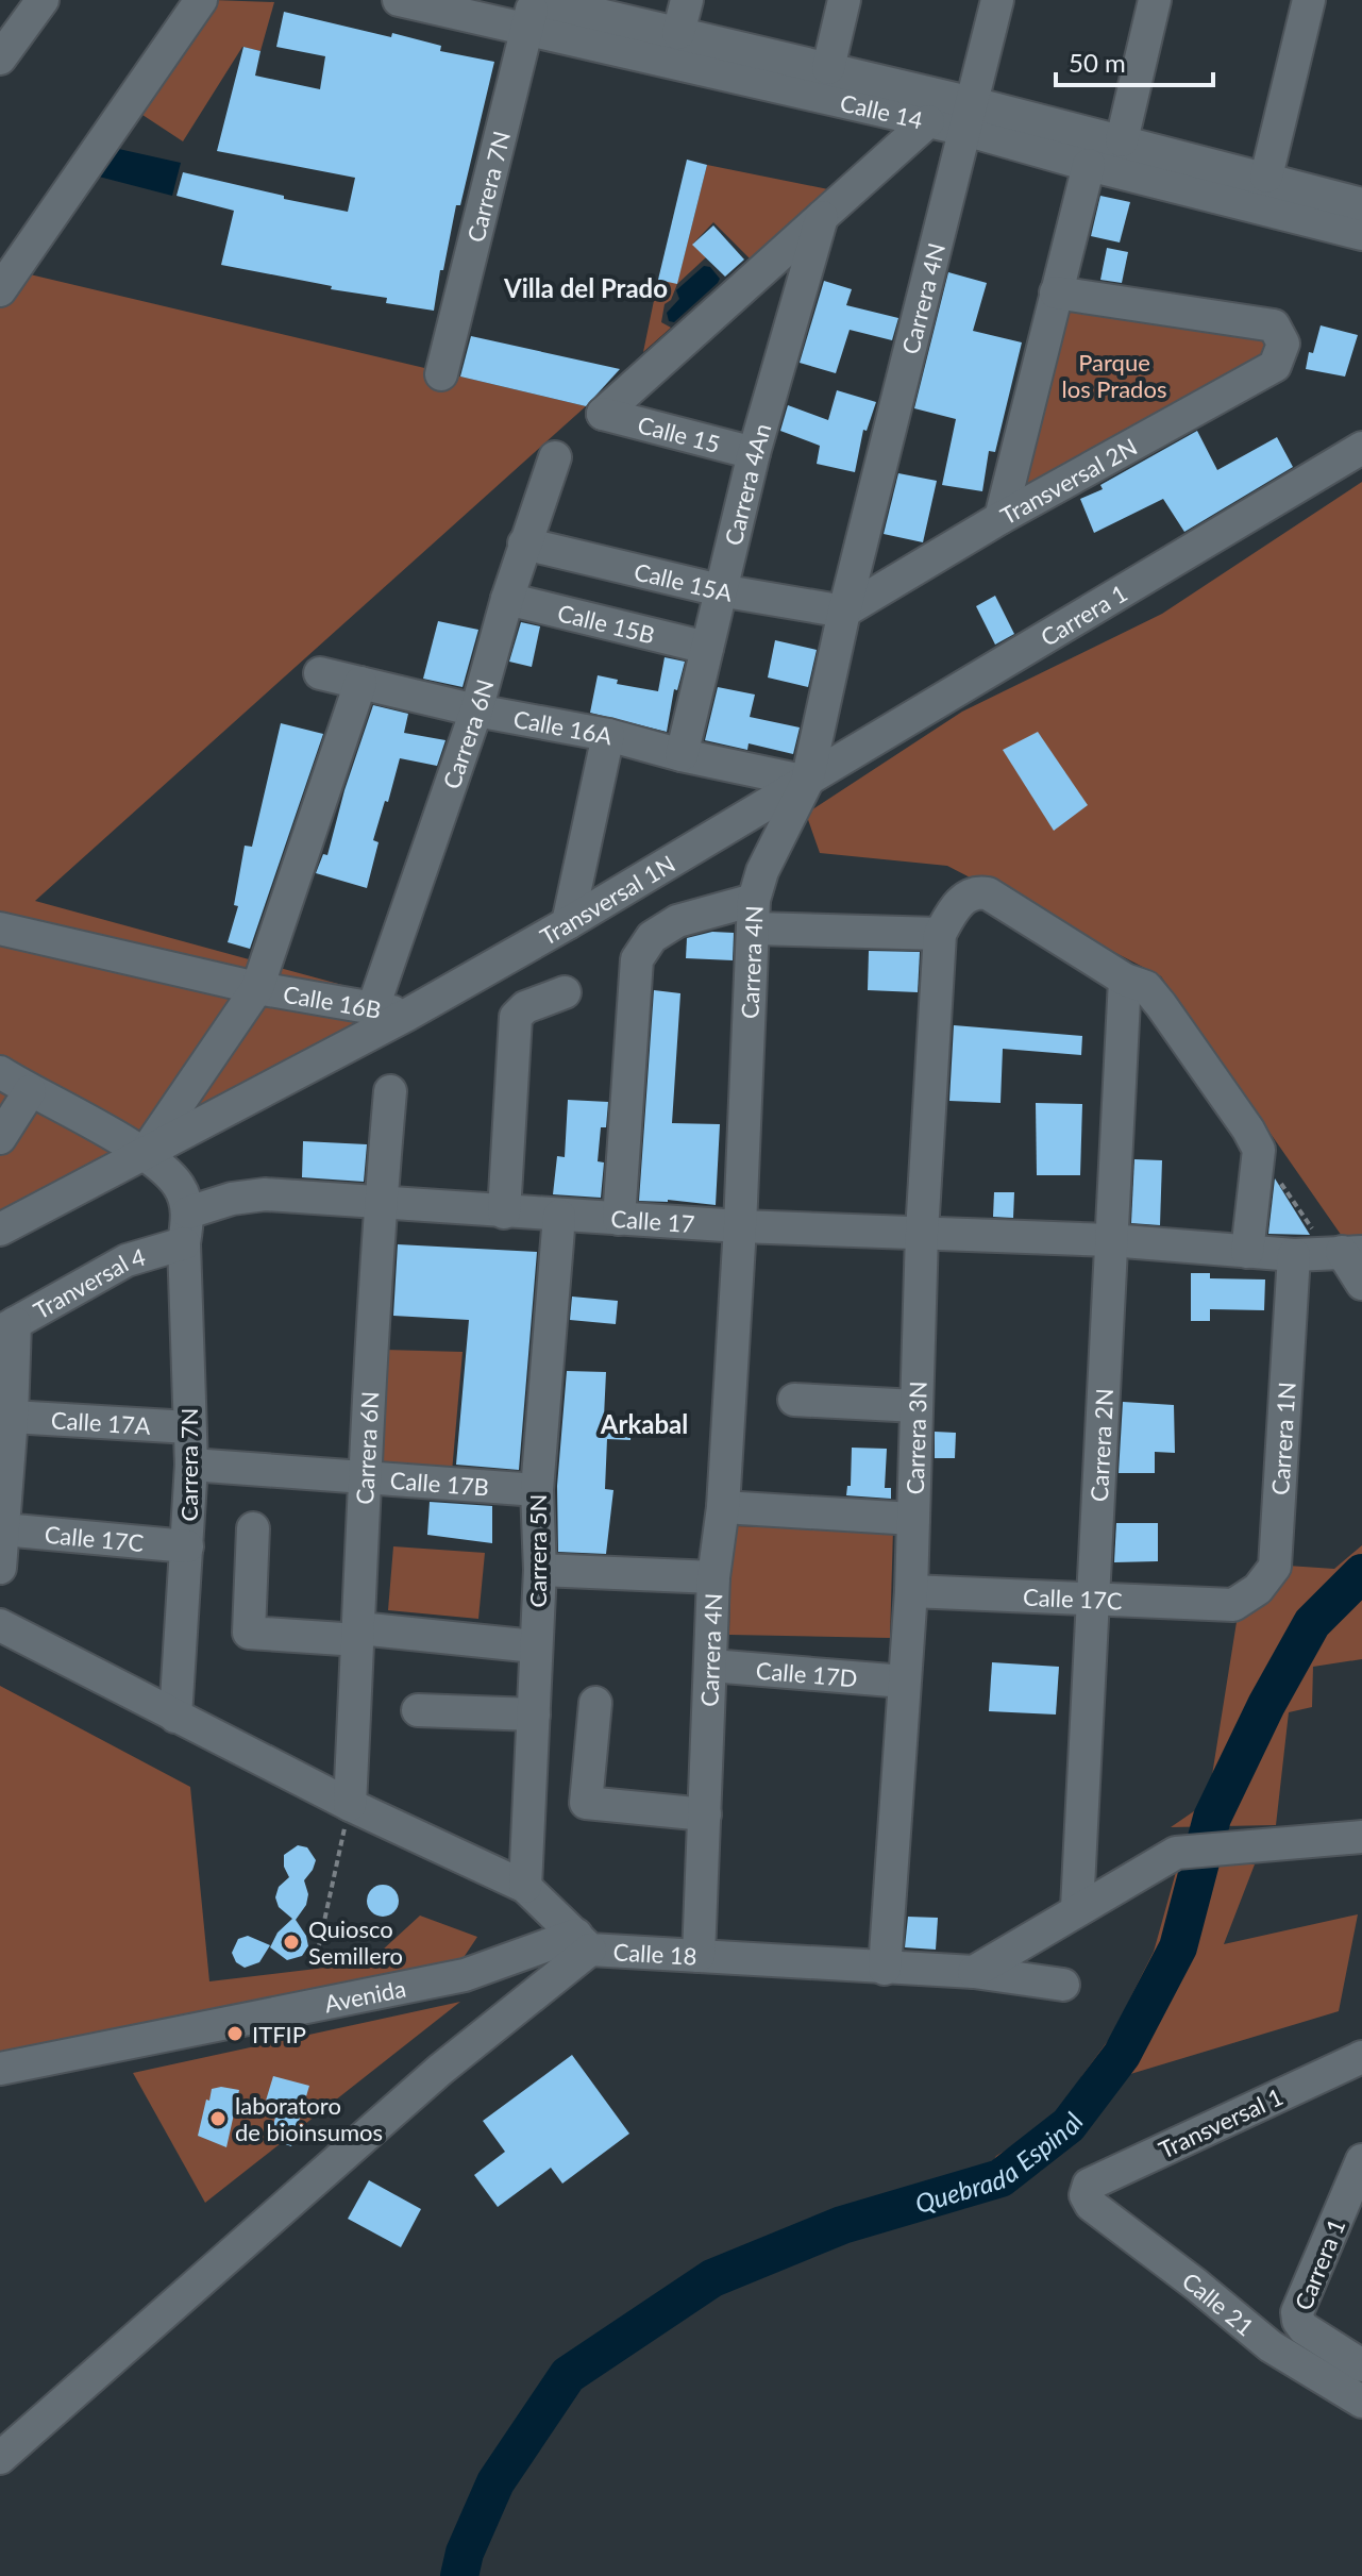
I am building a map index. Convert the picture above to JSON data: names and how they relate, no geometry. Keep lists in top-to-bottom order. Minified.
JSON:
{"streets":{"street":["Calle 14","Carrera 7N","Carrera 4N","Calle 15","Transversal 2N","Carrera 4An","Calle 15A","Carrera 1","Calle 15B","Calle 16A","Carrera 6N","Transversal 1N","Calle 16B","Calle 17","Tranversal 4","Calle 17A","Carrera 3N","Carrera 1N","Carrera 2N","Calle 17B","Calle 17C","Carrera 5N","Calle 17D","Calle 18","Avenida","Transversal 1","Calle 21"]},"crossings":[["Calle 14","Carrera 7N"],["Calle 14","Carrera 4N"],["Carrera 7N","Calle 17"],["Carrera 7N","Tranversal 4"],["Carrera 7N","Calle 17A"],["Carrera 7N","Calle 17B"],["Carrera 7N","Calle 17C"],["Carrera 4N","Transversal 2N"],["Carrera 4N","Calle 15A"],["Carrera 4N","Carrera 1"],["Carrera 4N","Calle 16A"],["Carrera 4N","Transversal 1N"],["Carrera 4N","Calle 17"],["Carrera 4N","Calle 17D"],["Carrera 4N","Calle 18"],["Calle 15","Carrera 4An"],["Transversal 2N","Calle 15A"],["Carrera 4An","Calle 15A"],["Carrera 4An","Calle 15B"],["Carrera 4An","Calle 16A"],["Calle 15A","Carrera 6N"],["Carrera 1","Calle 16A"],["Carrera 1","Transversal 1N"],["Calle 15B","Carrera 6N"],["Calle 16A","Carrera 6N"],["Calle 16A","Transversal 1N"],["Carrera 6N","Calle 16B"],["Carrera 6N","Calle 17"],["Carrera 6N","Calle 17B"],["Transversal 1N","Calle 16B"],["Calle 17","Tranversal 4"],["Calle 17","Carrera 3N"],["Calle 17","Carrera 1N"],["Calle 17","Carrera 2N"],["Calle 17","Carrera 5N"],["Carrera 3N","Calle 17C"],["Carrera 3N","Calle 17D"],["Carrera 3N","Calle 18"],["Carrera 1N","Calle 17C"],["Carrera 2N","Calle 17C"],["Calle 17B","Carrera 5N"],["Calle 18","Avenida"],["Transversal 1","Calle 21"]],"districts":["Villa del Prado","Arkabal"],"water":["Quebrada Espinal"],"parks":["Parque los Prados"],"places":["Quiosco Semillero","ITFIP","laboratoro de bioinsumos"],"scale_bar":"50 m"}
